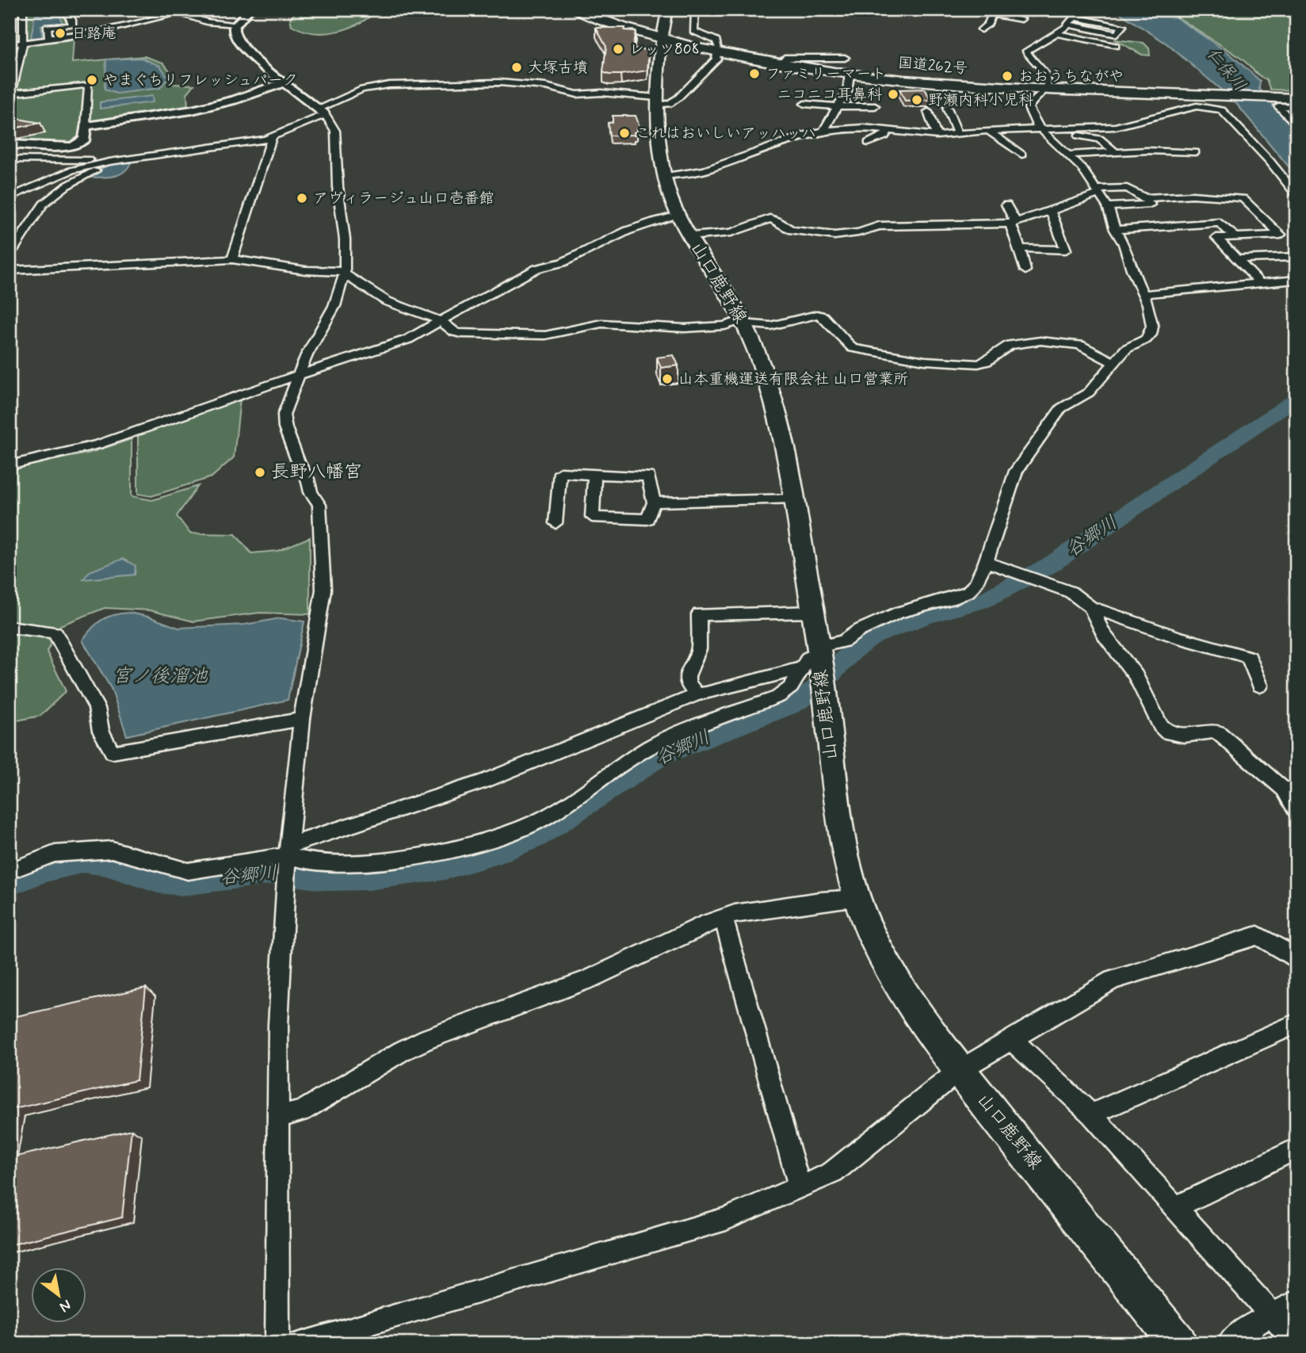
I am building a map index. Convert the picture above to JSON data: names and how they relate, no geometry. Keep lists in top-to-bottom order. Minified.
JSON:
{"streets":{"highway":["国道262号"],"main road":["山口鹿野線"]},"crossings":[["国道262号","山口鹿野線"]],"water":["仁保川","谷郷川","宮ノ後溜池"],"places":["日路庵","レッツ808","大塚古墳","ファミリーマート","おおうちながや","やまぐちリフレッシュパーク","ニコニコ耳鼻科","野瀬内科小児科","これはおいしいアッハッハ","アヴィラージュ山口壱番館","山本重機運送有限会社 山口営業所","長野八幡宮"],"north":"bottom right"}
